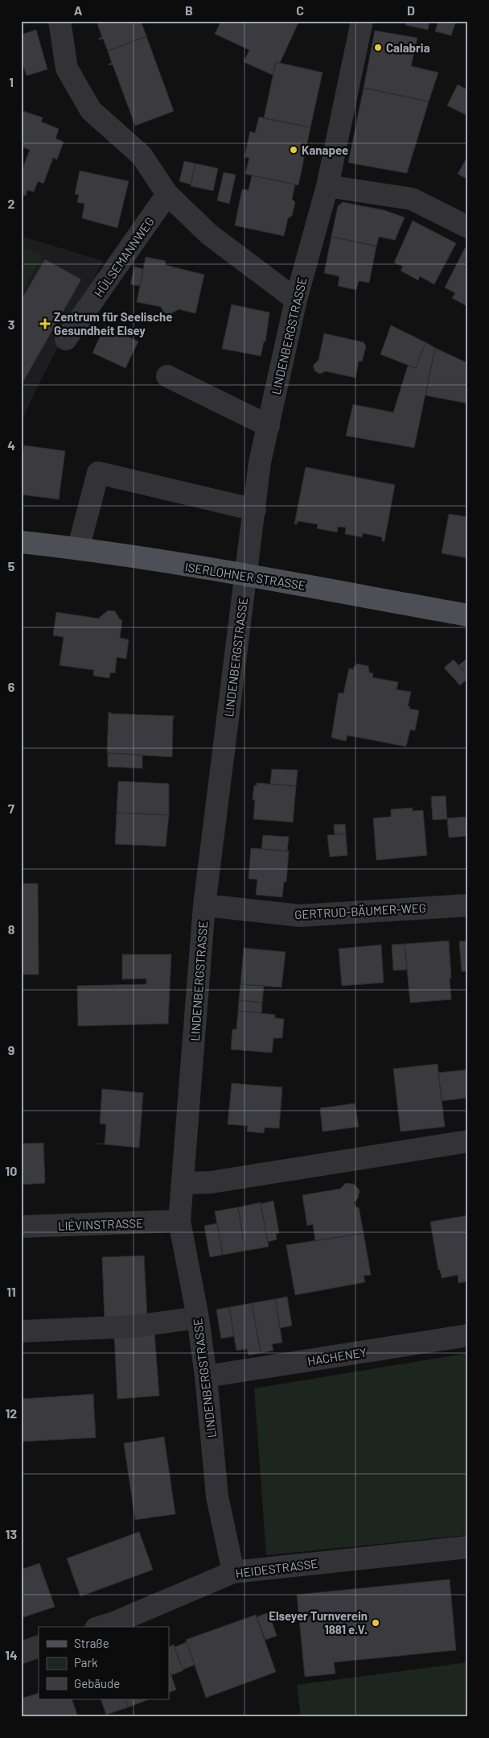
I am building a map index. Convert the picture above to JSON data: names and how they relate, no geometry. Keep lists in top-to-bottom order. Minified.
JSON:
{"streets":{"main road":["ISERLOHNER STRASSE"],"street":["HÜLSEMANNWEG","LINDENBERGSTRASSE","GERTRUD-BÄUMER-WEG","LIÉVINSTRASSE","HACHENEY","HEIDESTRASSE"]},"crossings":[["LINDENBERGSTRASSE","ISERLOHNER STRASSE"],["LINDENBERGSTRASSE","GERTRUD-BÄUMER-WEG"],["LINDENBERGSTRASSE","LIÉVINSTRASSE"],["LINDENBERGSTRASSE","HACHENEY"],["LINDENBERGSTRASSE","HEIDESTRASSE"]],"places":{"other":["Calabria","Kanapee","Elseyer Turnverein 1881 e.V."],"health":["Zentrum für Seelische Gesundheit Elsey"]},"legend":["Straße","Park","Gebäude"],"grid":{"columns":["A","B","C","D"],"rows":["1","2","3","4","5","6","7","8","9","10","11","12","13","14"]}}
